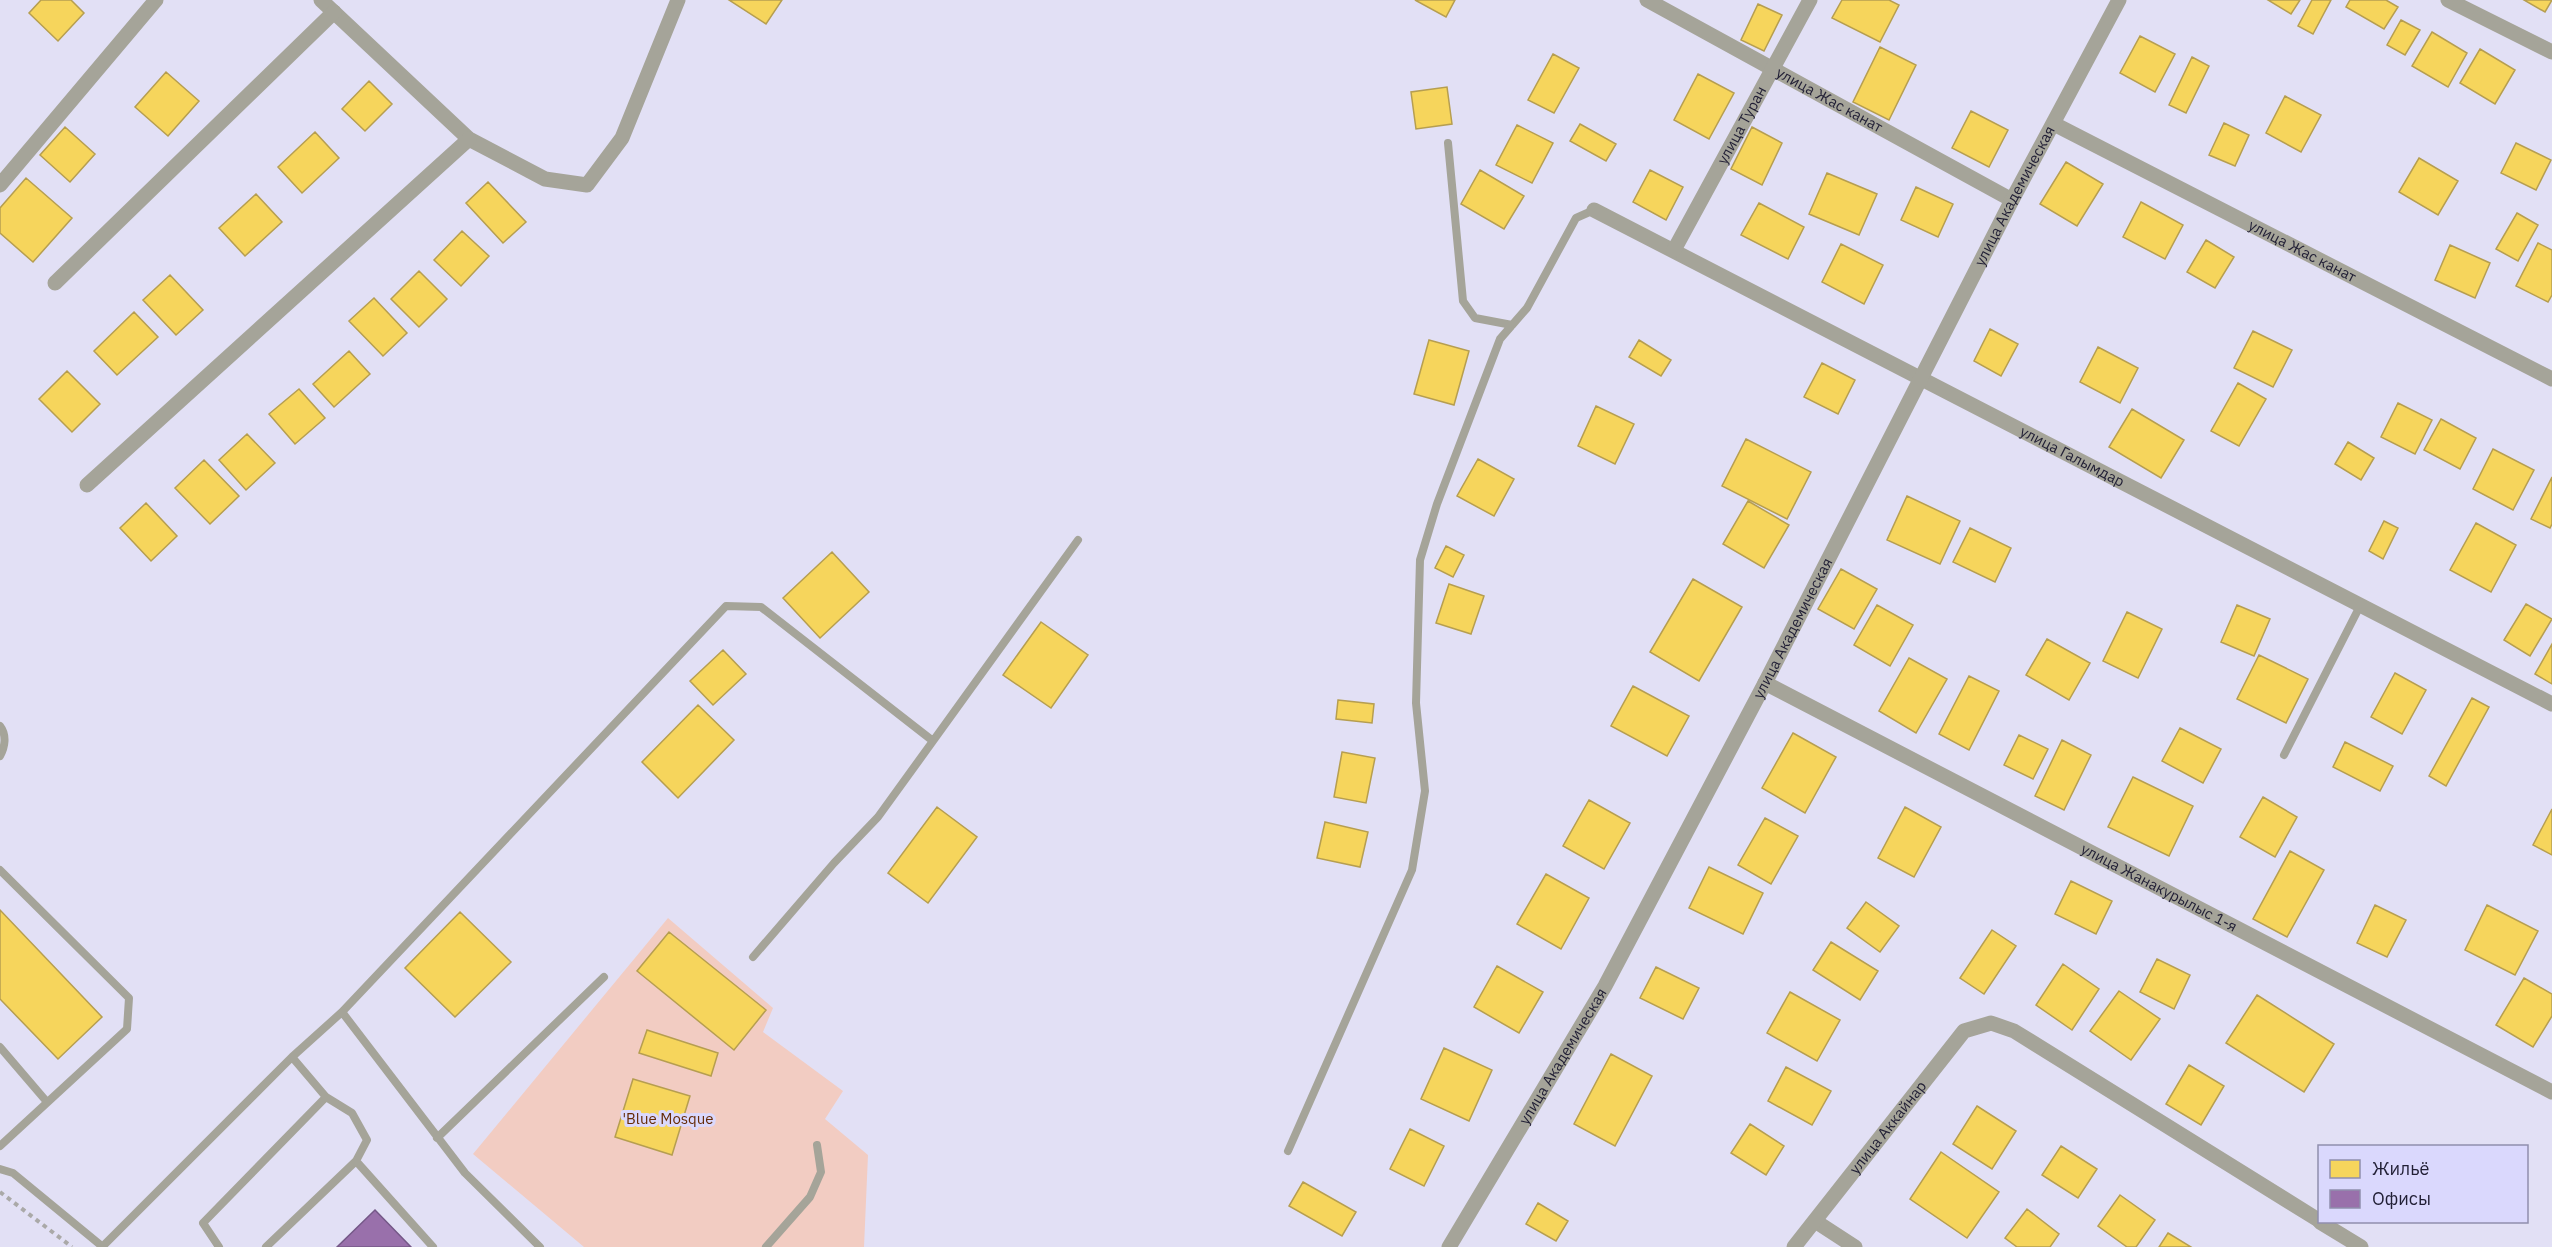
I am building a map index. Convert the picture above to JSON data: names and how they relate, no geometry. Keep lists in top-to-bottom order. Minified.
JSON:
{"streets":{"street":["улица Жас канат","улица Туран","улица Академическая","улица Галымдар","улица Жанакурылыс 1-я","улица Аккайнар"]},"crossings":[["улица Жас канат","улица Туран"],["улица Жас канат","улица Академическая"],["улица Туран","улица Галымдар"],["улица Академическая","улица Галымдар"],["улица Академическая","улица Жанакурылыс 1-я"]],"parks":["'Blue Mosque"],"legend":["Жильё","Офисы"]}
